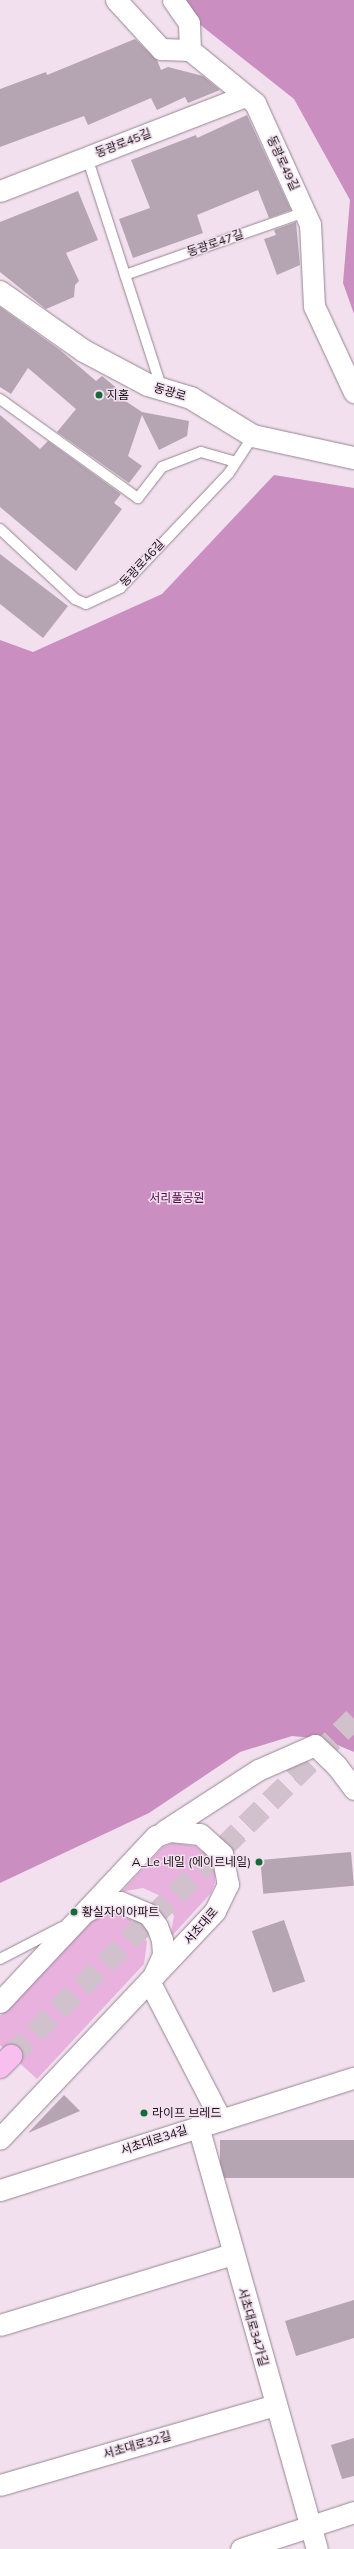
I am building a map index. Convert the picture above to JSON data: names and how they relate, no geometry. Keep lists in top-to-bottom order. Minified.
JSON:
{"streets":{"street":["동광로45길","동광로49길","동광로","서초대로","서초대로34길","서초대로34가길","서초대로32길"],"lane":["동광로47길","동광로46길"]},"crossings":[["동광로45길","동광로49길"],["동광로49길","동광로47길"],["동광로","동광로46길"],["서초대로34길","서초대로34가길"],["서초대로34가길","서초대로32길"]],"parks":["서리풀공원"],"places":["지홈","A_Le 네일 (에이르네일)","황실자이아파트","라이프 브레드"]}
